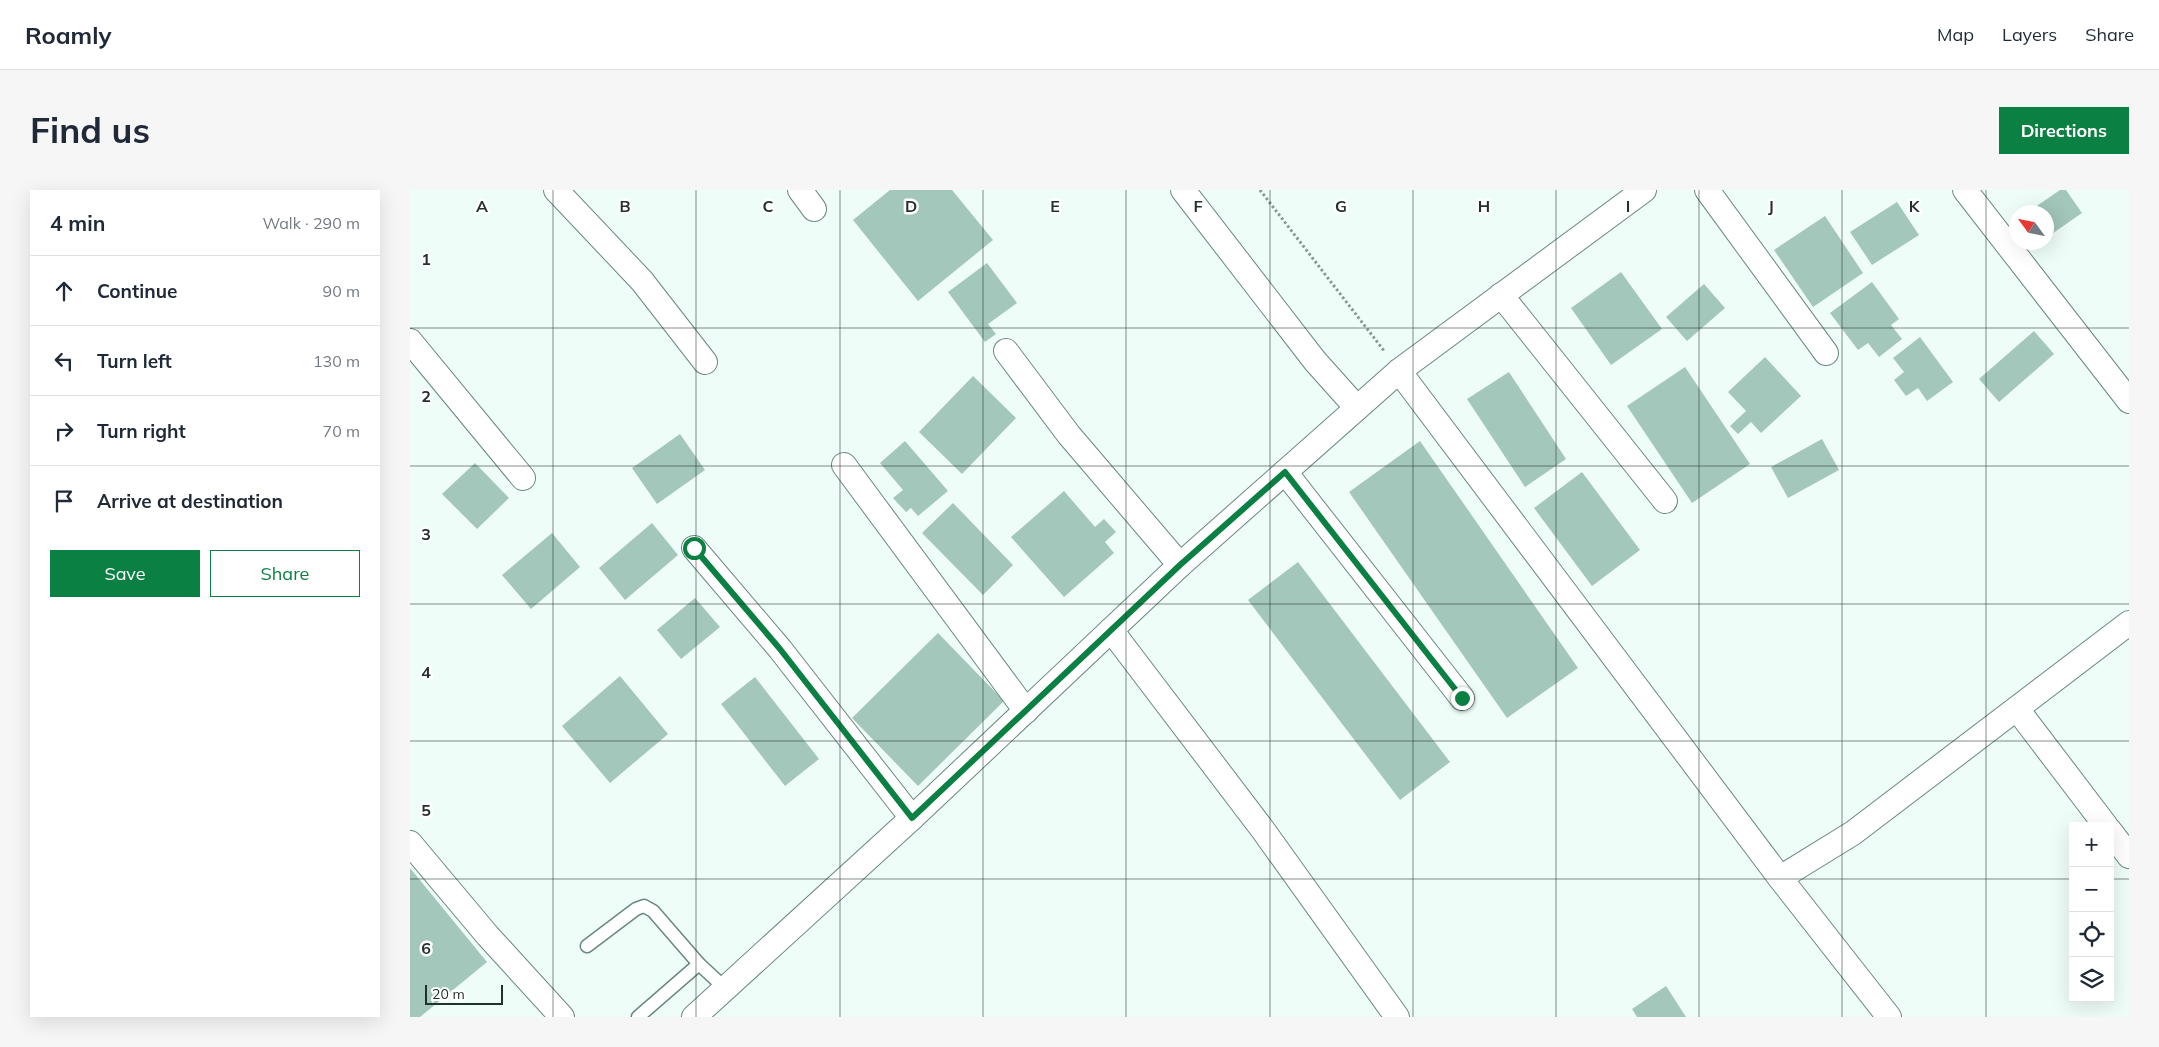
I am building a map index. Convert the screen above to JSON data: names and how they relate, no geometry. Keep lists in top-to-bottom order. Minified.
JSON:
{"scale_bar":"20 m","north":"top left","page":{"header":"Roamly","nav":["Map","Layers","Share"],"buttons":["Directions",["Save","Share"]],"title":"Find us","heading":["4 min","Walk · 290 m"],"list":[["Continue","90 m"],["Turn left","130 m"],["Turn right","70 m"],"Arrive at destination"],"map_buttons":["+","−"],"scale":"20 m"},"grid":{"columns":["A","B","C","D","E","F","G","H","I","J","K"],"rows":["1","2","3","4","5","6"]}}
